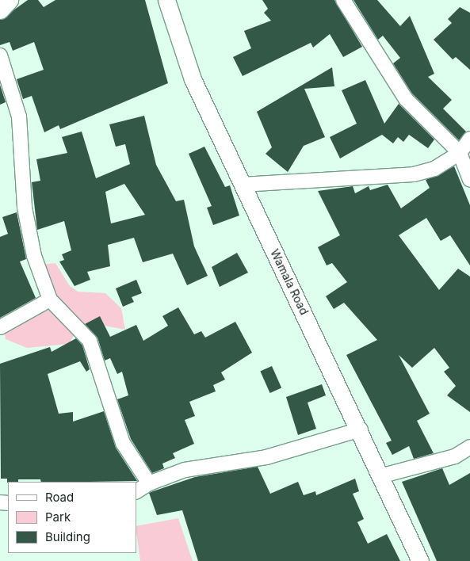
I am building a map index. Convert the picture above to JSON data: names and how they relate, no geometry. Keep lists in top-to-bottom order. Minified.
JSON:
{"streets":{"street":["Wamala Road"]},"legend":["Road","Park","Building"]}
